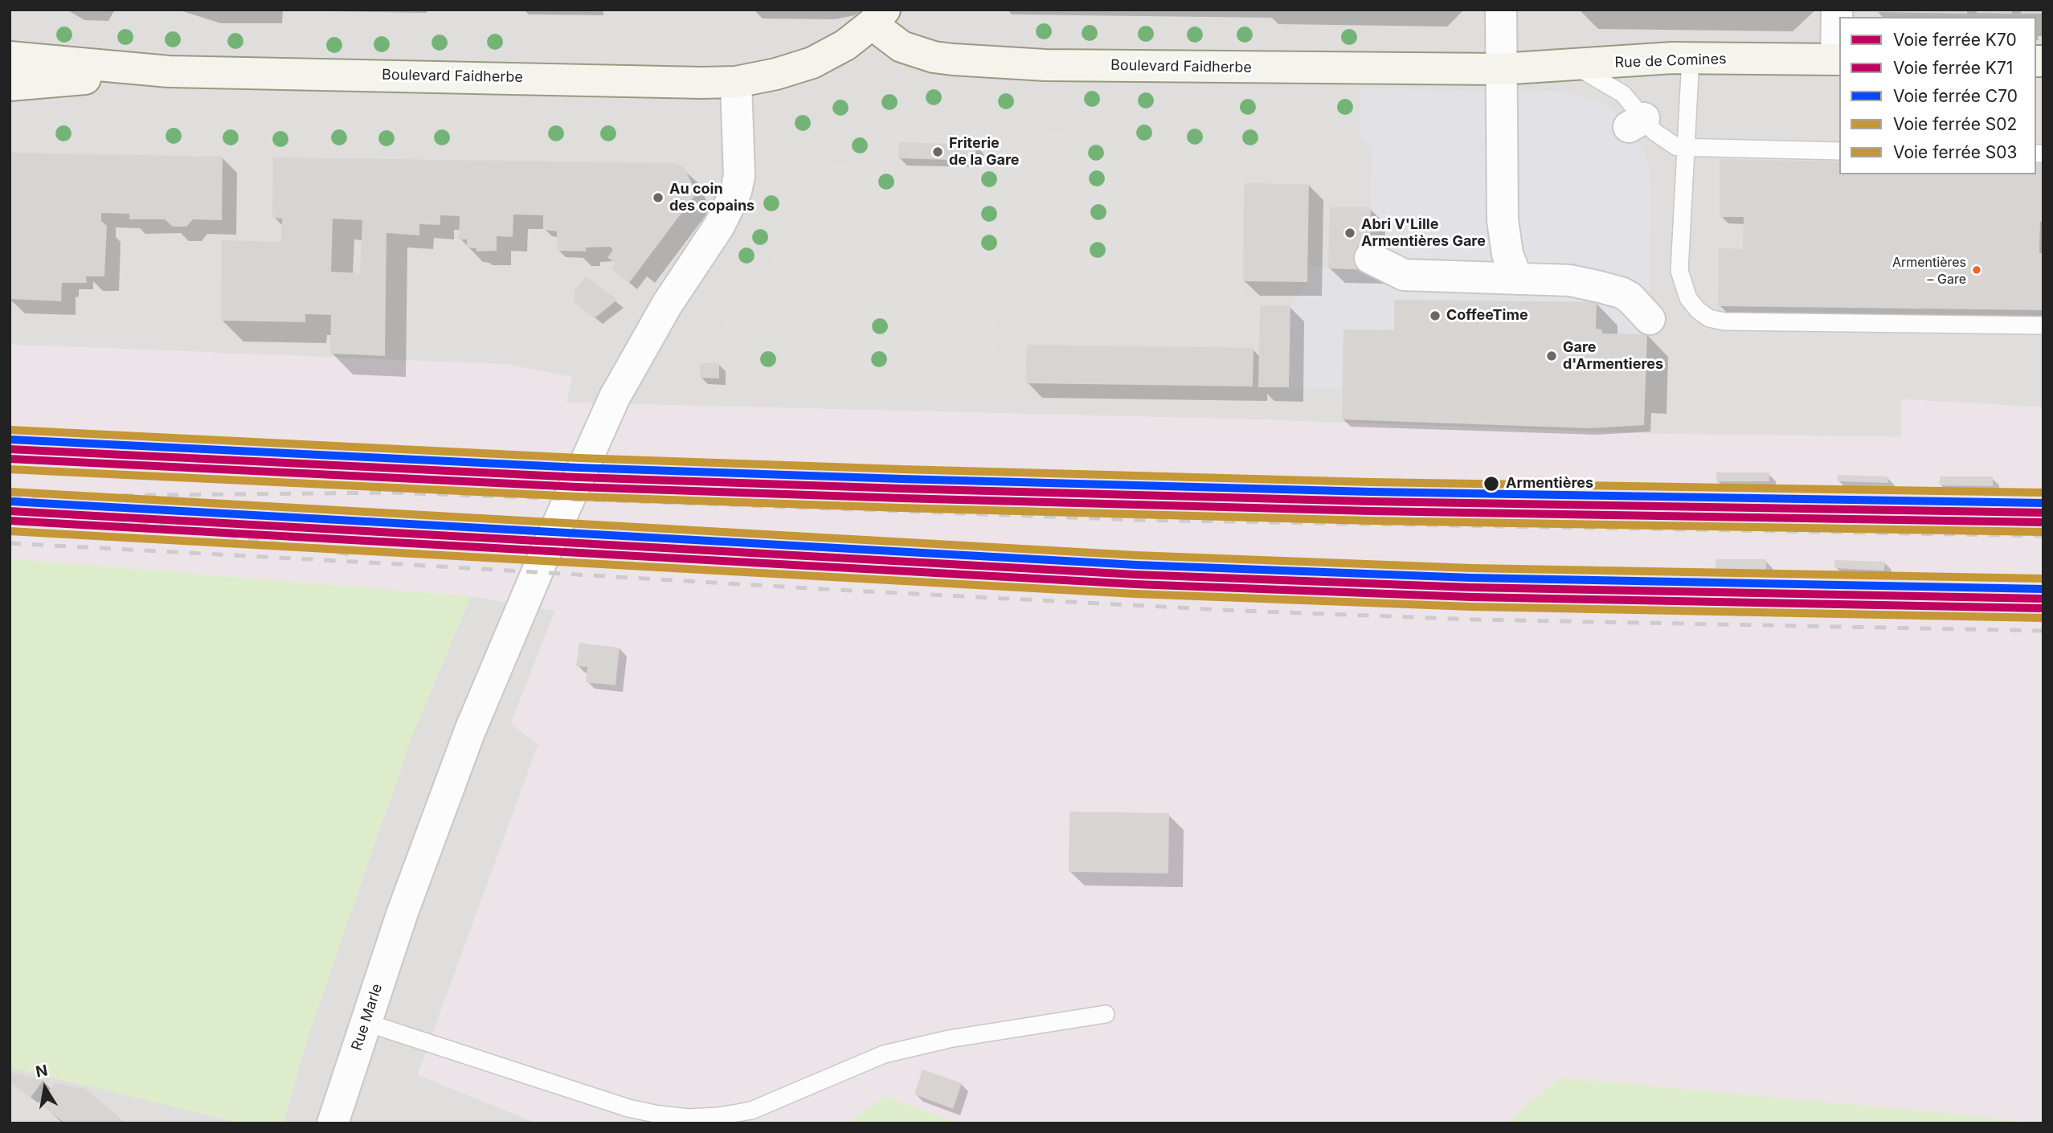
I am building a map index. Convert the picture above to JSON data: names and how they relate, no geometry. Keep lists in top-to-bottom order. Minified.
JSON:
{"streets":{"main road":["Rue de Comines","Boulevard Faidherbe"],"street":["Rue Marle"]},"crossings":[["Rue de Comines","Boulevard Faidherbe"],["Boulevard Faidherbe","Rue Marle"]],"places":["Friterie de la Gare","Au coin des copains","Abri V'Lille Armentières Gare","Armentières – Gare","CoffeeTime","Gare d'Armentieres","Armentières"],"lines":["rail line S03","rail line C70","rail line K70","rail line K71","rail line S02"],"legend":["Voie ferrée K70","Voie ferrée K71","Voie ferrée C70","Voie ferrée S02","Voie ferrée S03"],"north":"top"}
